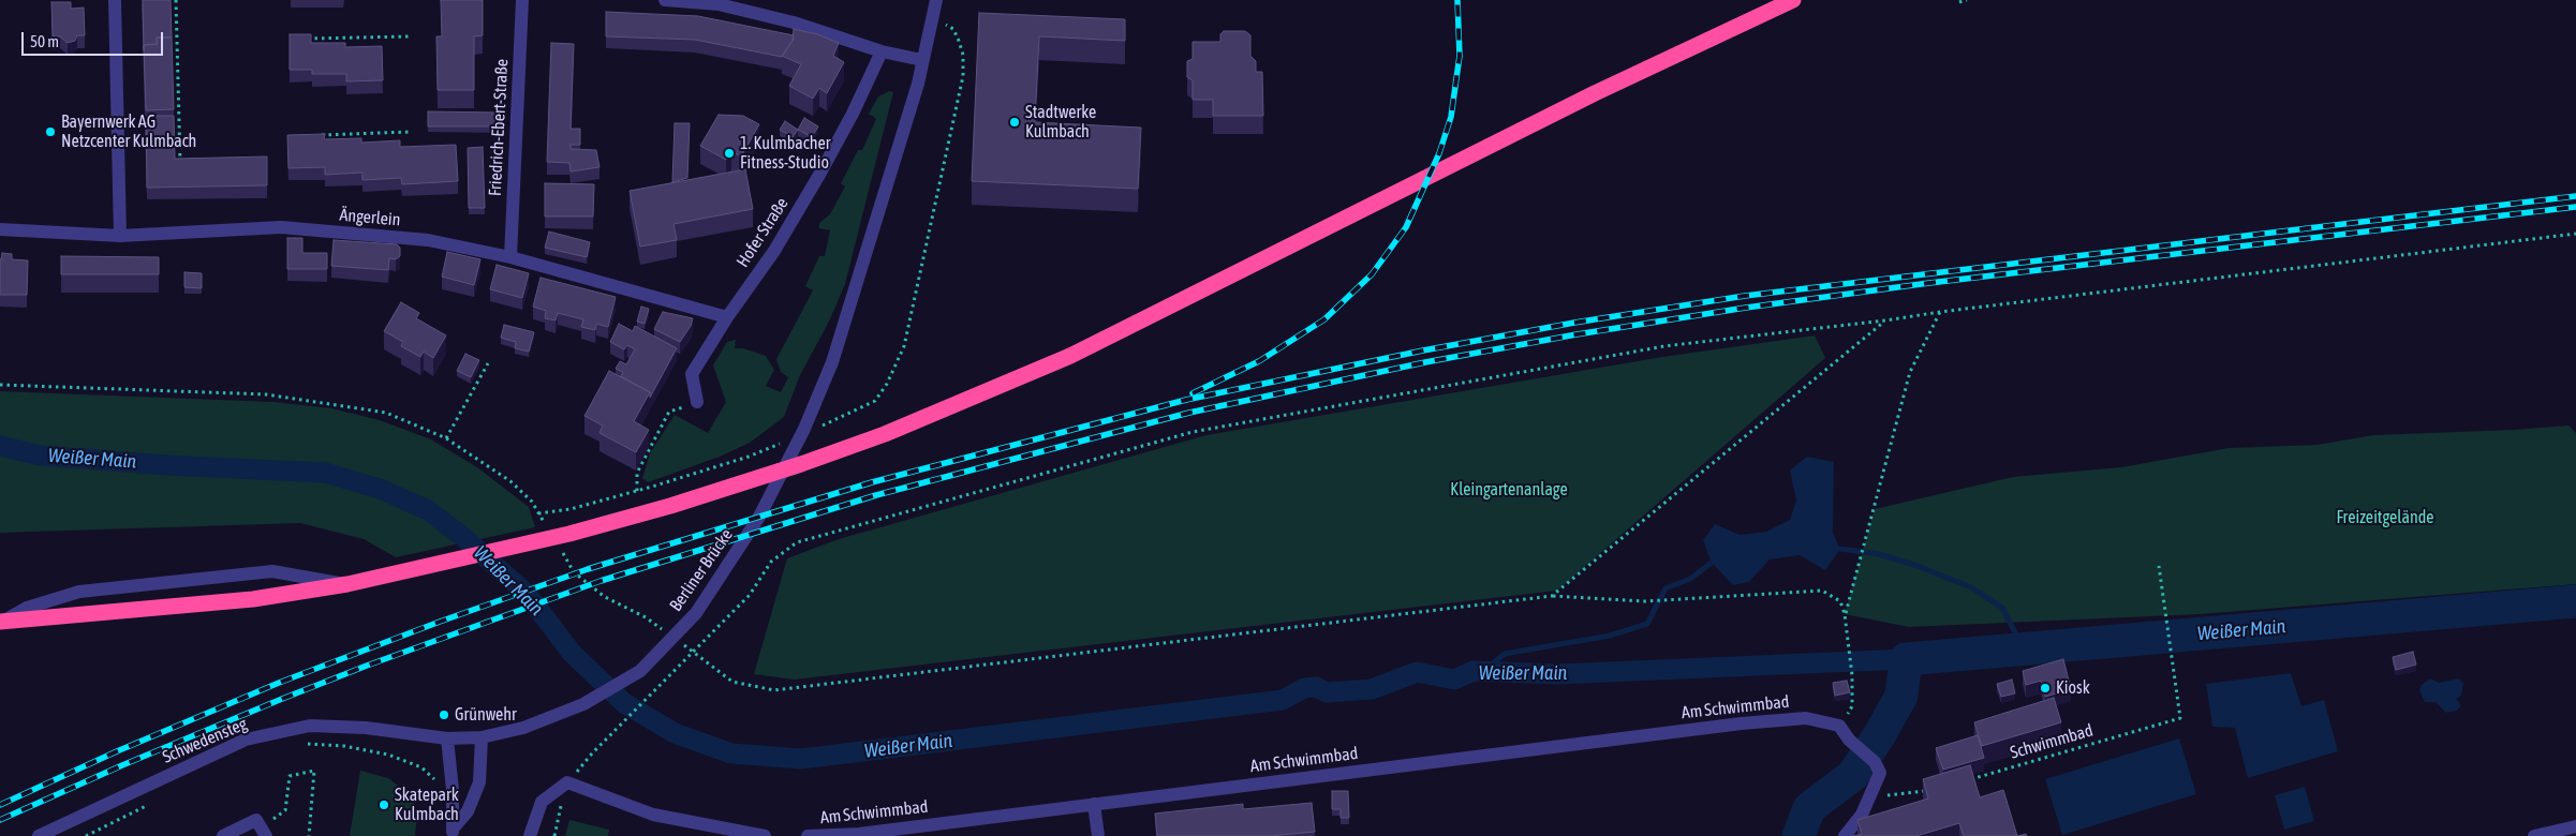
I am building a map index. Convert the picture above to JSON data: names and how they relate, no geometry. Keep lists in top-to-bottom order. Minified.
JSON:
{"streets":{"street":["Friedrich-Ebert-Straße","Ängerlein","Hofer Straße","Berliner Brücke","Am Schwimmbad","Schwedensteg"],"path":["Schwimmbad"]},"crossings":[["Friedrich-Ebert-Straße","Ängerlein"],["Ängerlein","Hofer Straße"],["Berliner Brücke","Schwedensteg"]],"water":["Weißer Main"],"parks":["Kleingartenanlage","Freizeitgelände"],"places":["Stadtwerke Kulmbach","Bayernwerk AG Netzcenter Kulmbach","1. Kulmbacher Fitness-Studio","Kiosk","Grünwehr","Skatepark Kulmbach"],"scale_bar":"50 m"}
